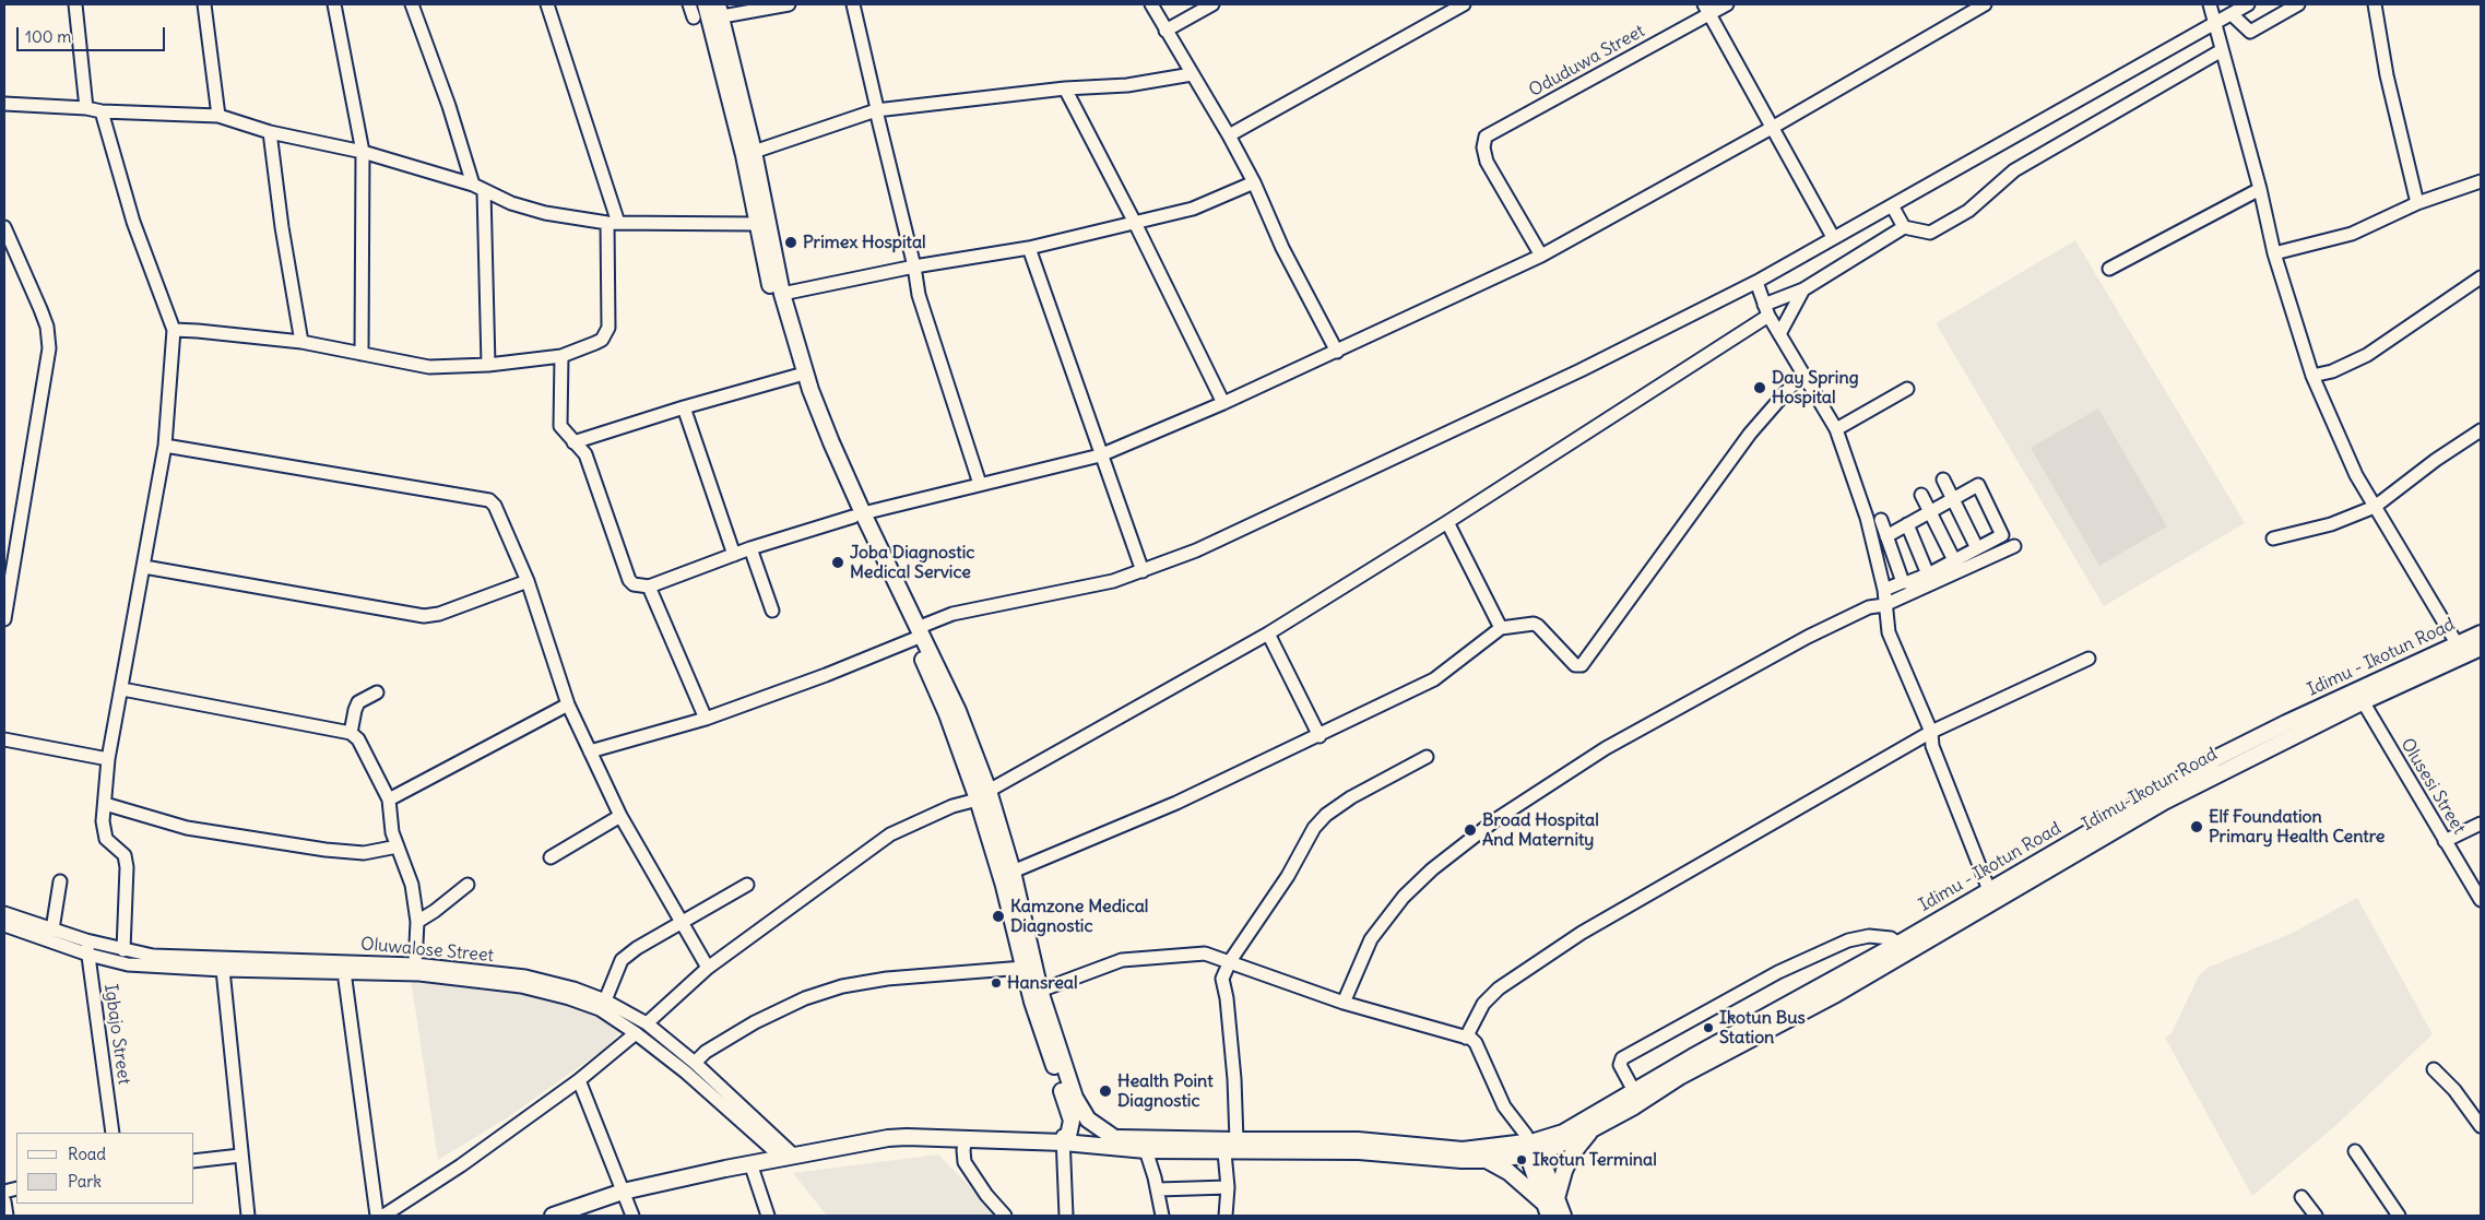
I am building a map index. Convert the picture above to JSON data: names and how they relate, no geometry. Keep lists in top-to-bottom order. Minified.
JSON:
{"streets":{"main road":["Idimu - Ikotun Road","Idimu-Ikotun Road"],"street":["Oduduwa Street","Olusesi Street","Oluwalose Street","Igbajo Street"]},"crossings":[["Idimu - Ikotun Road","Olusesi Street"],["Idimu - Ikotun Road","Idimu-Ikotun Road"],["Olusesi Street","Idimu-Ikotun Road"],["Oluwalose Street","Igbajo Street"]],"places":["Primex Hospital","Day Spring Hospital","Joba Diagnostic Medical Service","Elf Foundation Primary Health Centre","Broad Hospital And Maternity","Kamzone Medical Diagnostic","Hansreal","Ikotun Bus Station","Health Point Diagnostic","Ikotun Terminal"],"legend":["Road","Park"],"scale_bar":"100 m"}
